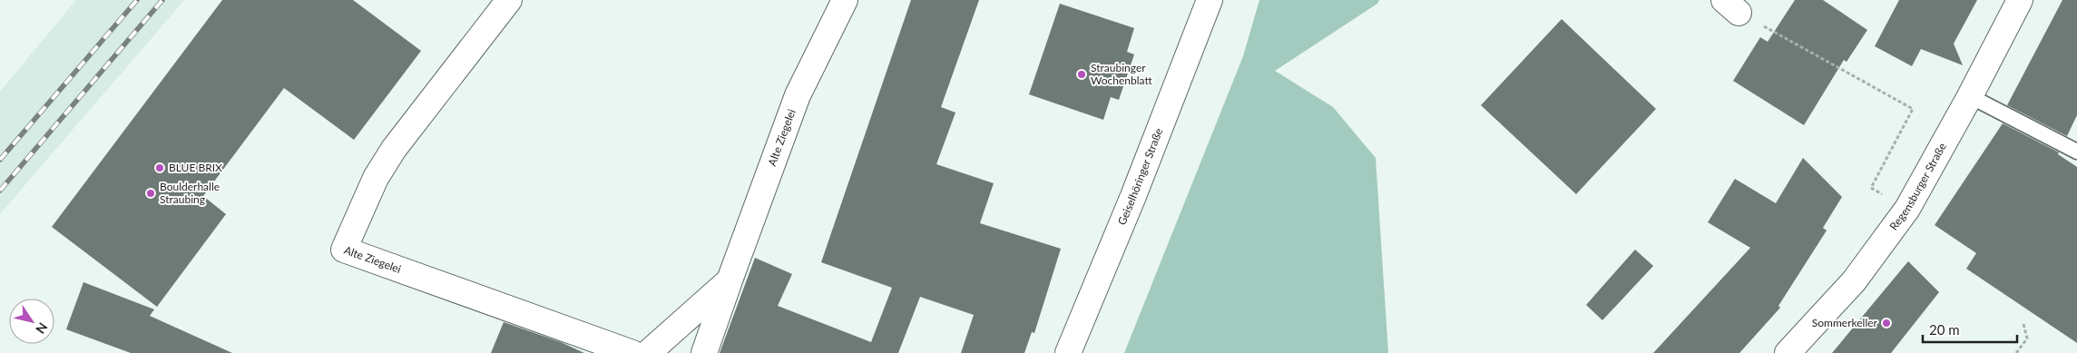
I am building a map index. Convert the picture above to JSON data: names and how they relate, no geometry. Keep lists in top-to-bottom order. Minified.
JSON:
{"streets":{"street":["Alte Ziegelei","Geiselhöringer Straße","Regensburger Straße"]},"places":["Straubinger Wochenblatt","BLUE BRIX","Boulderhalle Straubing","Sommerkeller"],"scale_bar":"20 m","north":"bottom right"}
